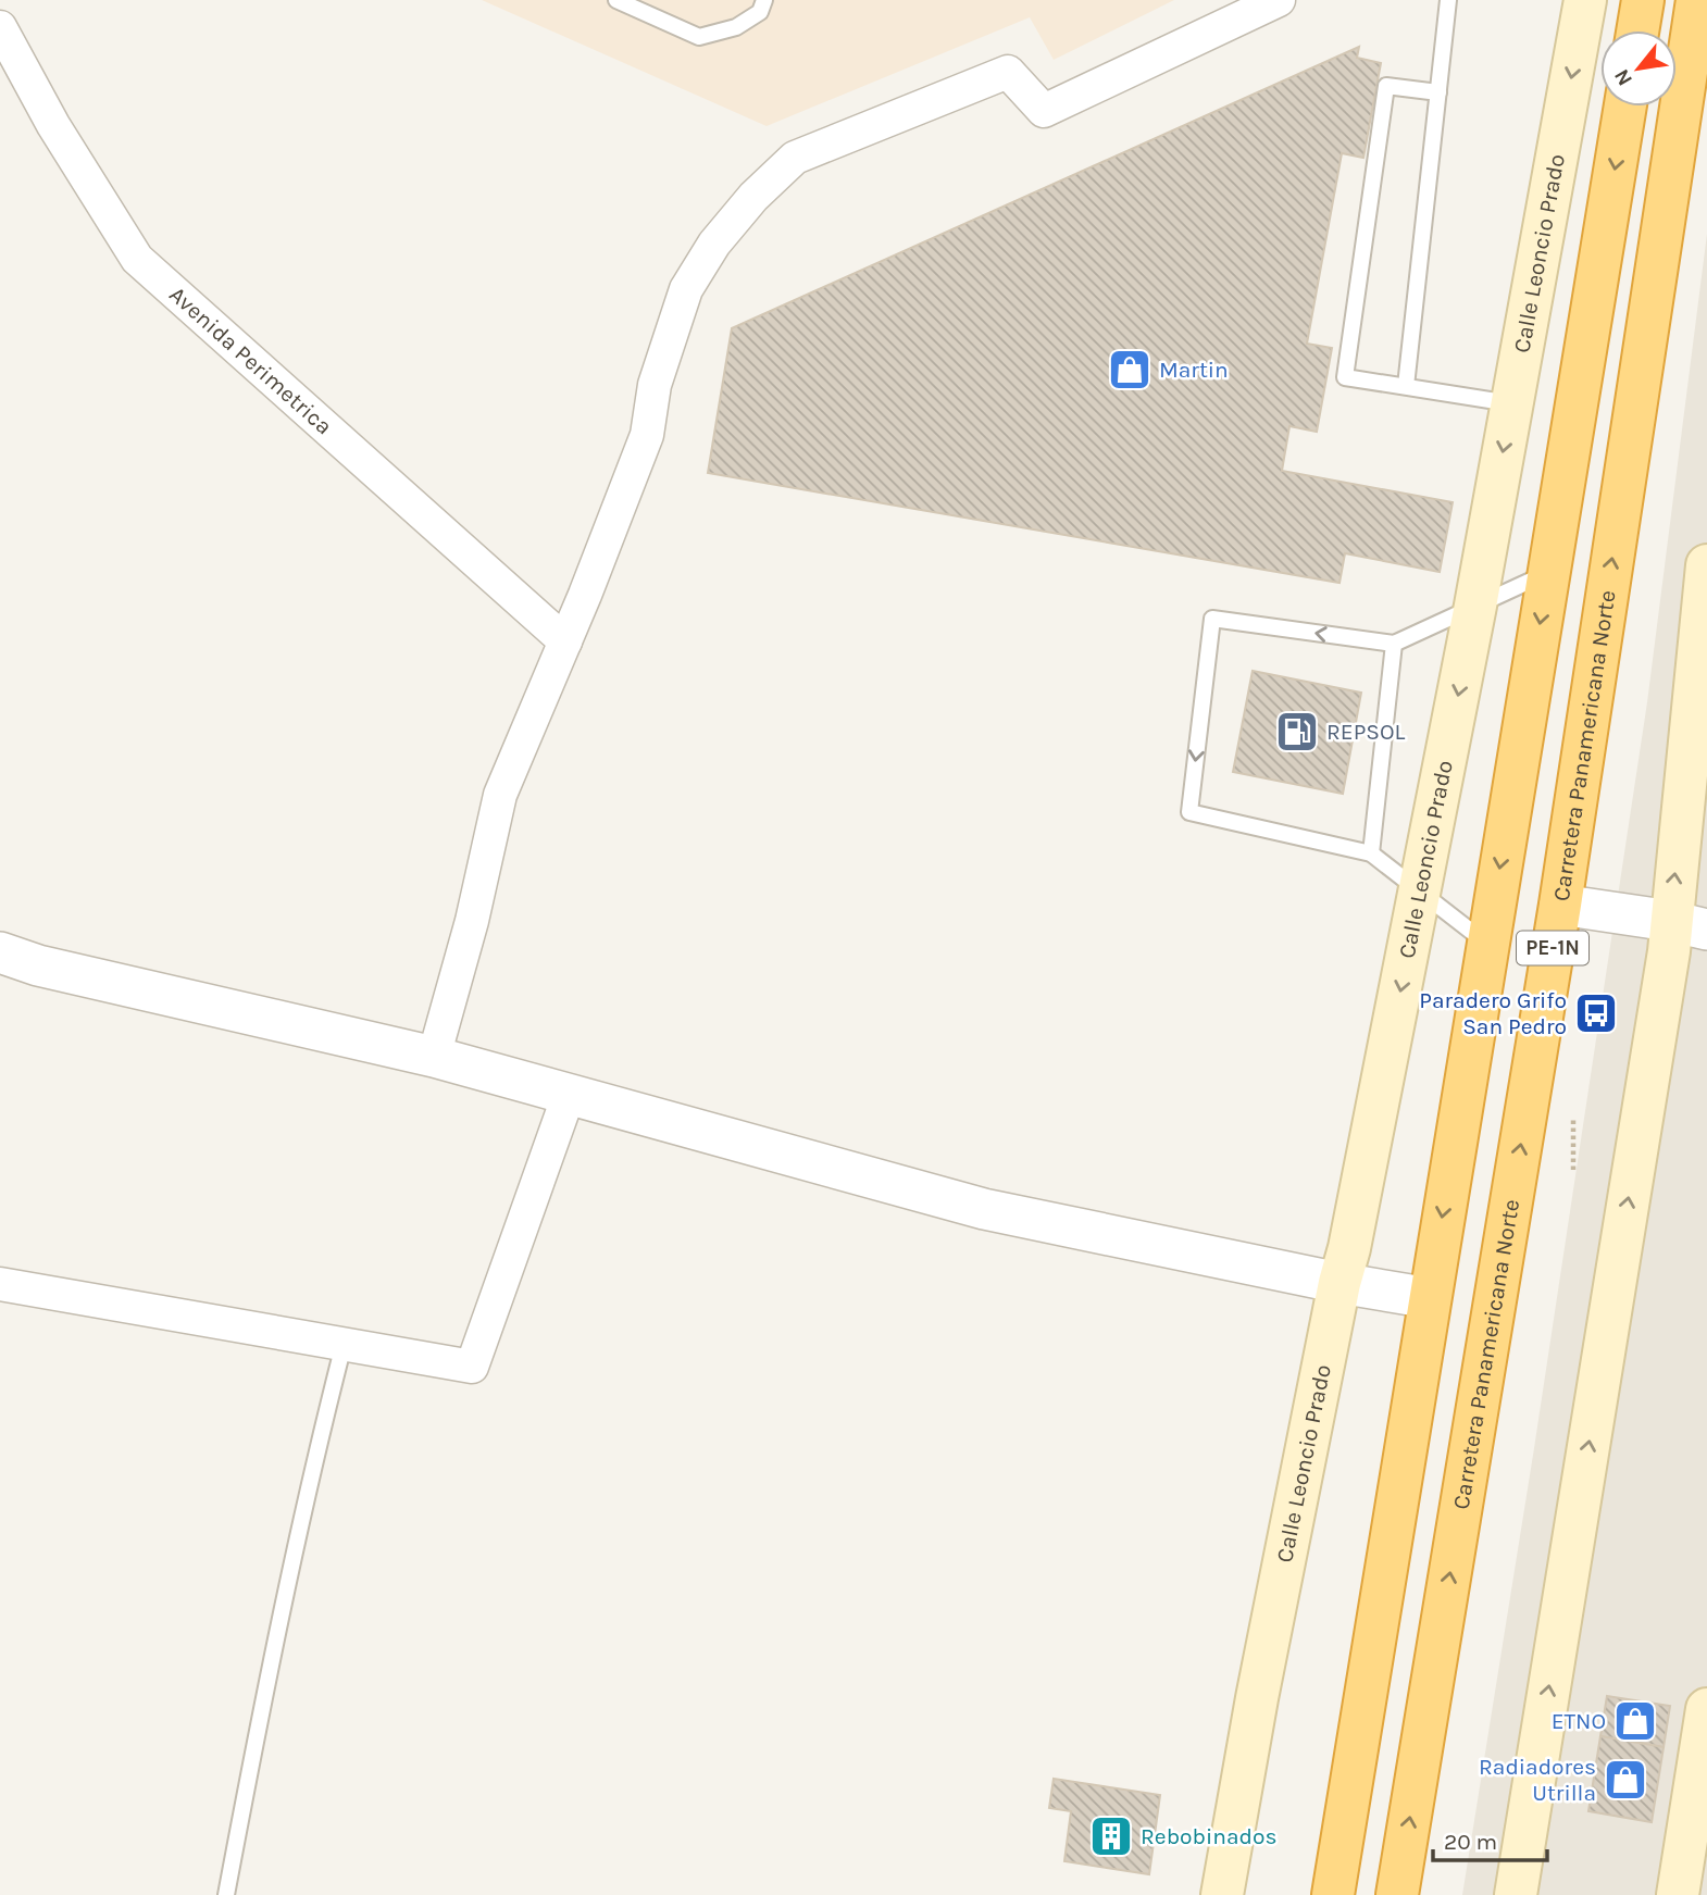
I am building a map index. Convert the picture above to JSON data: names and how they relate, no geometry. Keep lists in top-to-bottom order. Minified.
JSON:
{"streets":{"highway":["Carretera Panamericana Norte","PE-1N"],"main road":["Calle Leoncio Prado"],"street":["Avenida Perimetrica"]},"places":{"shop":["Martin","ETNO","Radiadores Utrilla"],"fuel station":["REPSOL"],"bus stop":["Paradero Grifo San Pedro"],"building":["Rebobinados"]},"scale_bar":"20 m","north":"bottom left"}
